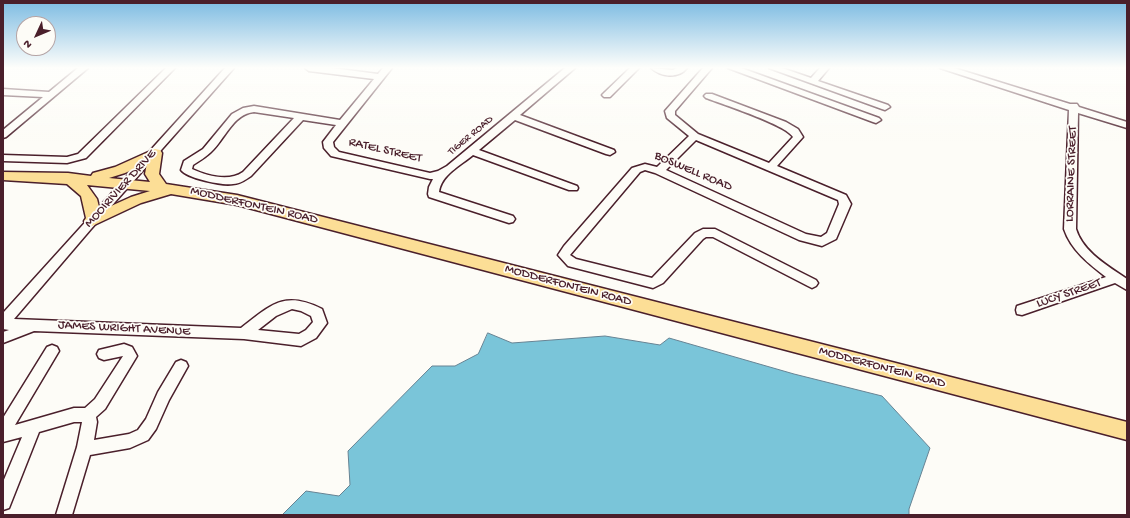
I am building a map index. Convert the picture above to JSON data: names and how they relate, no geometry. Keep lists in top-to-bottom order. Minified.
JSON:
{"streets":{"main road":["MODDERFONTEIN ROAD"],"street":["TIGER ROAD","RATEL STREET","BOSWELL ROAD","LORRAINE STREET","MOOIRIVIER DRIVE","LUCY STREET","JAMES WRIGHT AVENUE"]},"crossings":[["TIGER ROAD","RATEL STREET"],["LORRAINE STREET","LUCY STREET"],["MOOIRIVIER DRIVE","MODDERFONTEIN ROAD"]],"north":"bottom left"}
